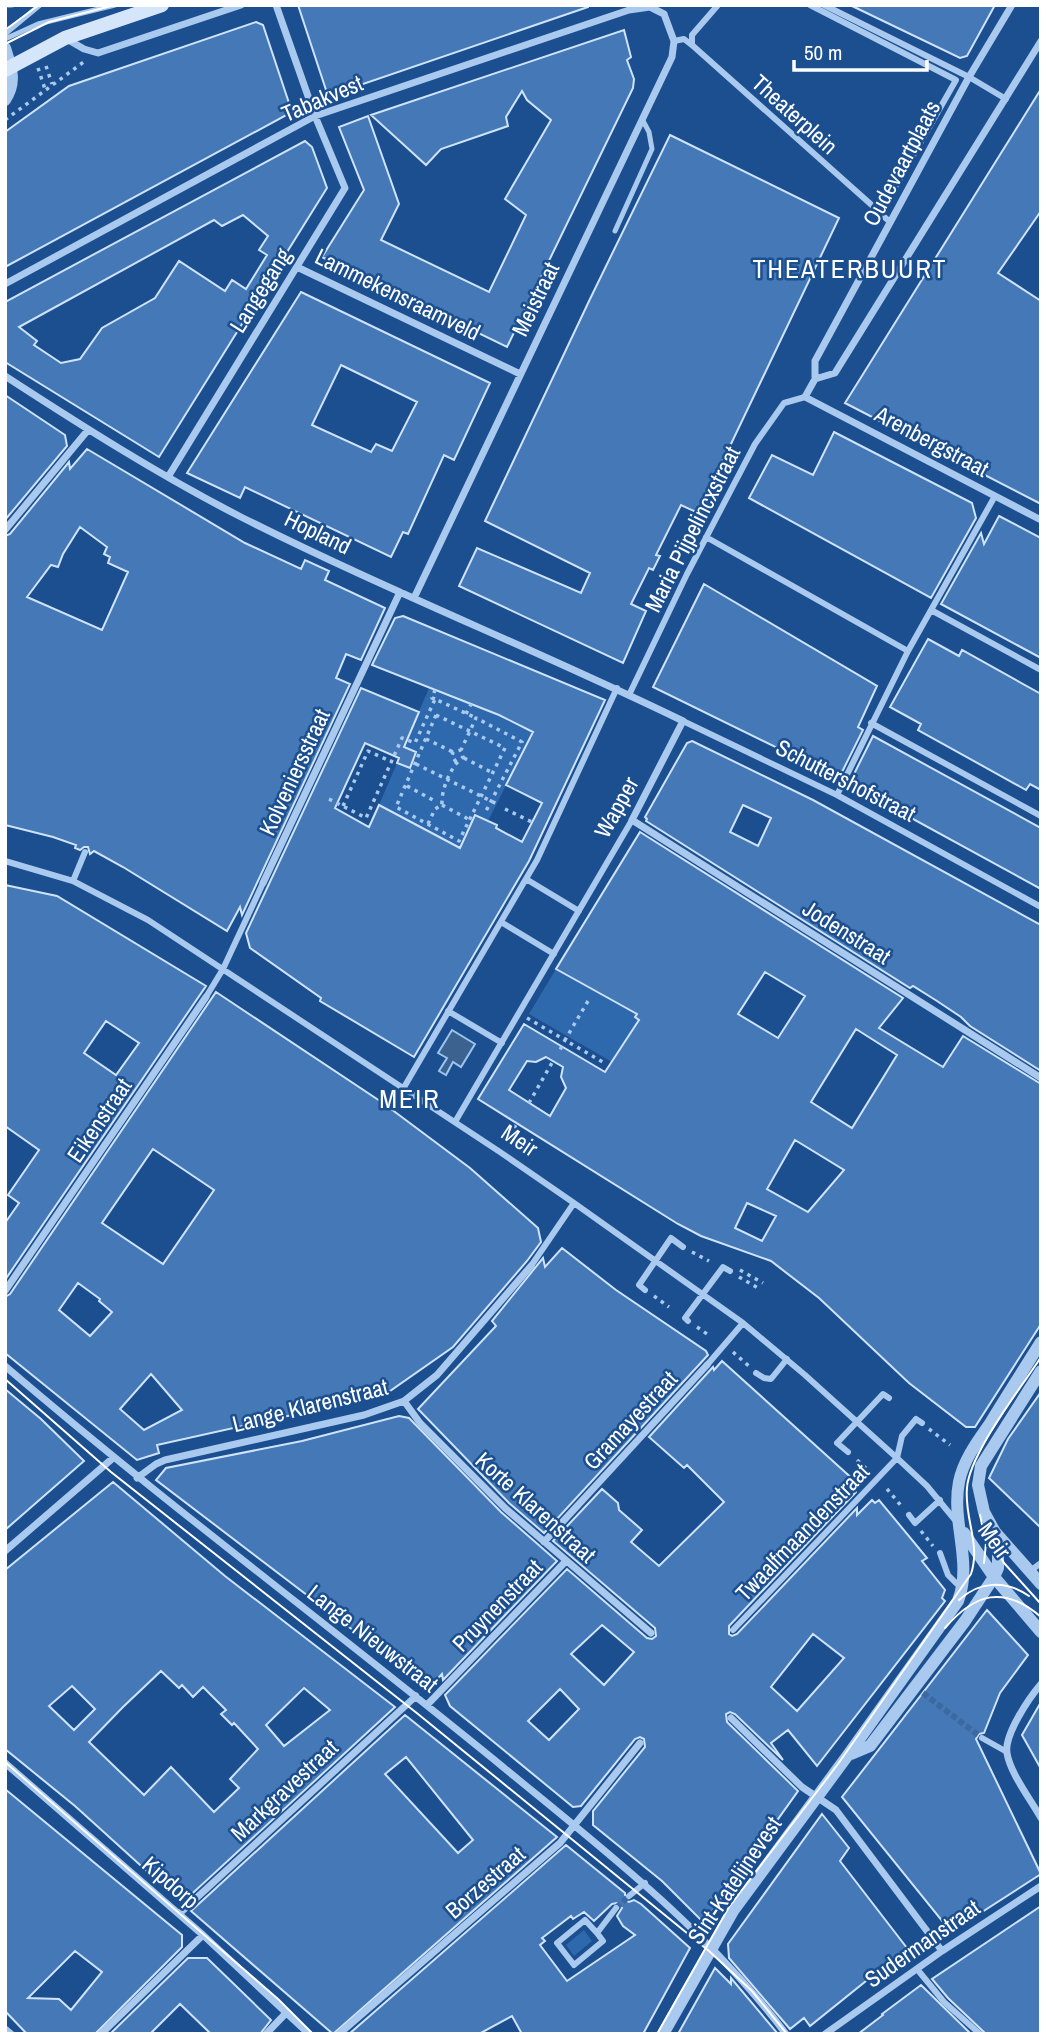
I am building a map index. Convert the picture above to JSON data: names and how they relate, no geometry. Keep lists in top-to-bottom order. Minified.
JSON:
{"streets":{"street":["Tabakvest","Oudevaartplaats","Langegang","Lammekensraamveld","Meistraat","Arenbergstraat","Maria Pijpelincxstraat","Hopland","Kolveniersstraat","Schuttershofstraat","Wapper","Jodenstraat","Eikenstraat","Meir","Lange Klarenstraat","Gramayestraat","Korte Klarenstraat","Twaalfmaandenstraat","Pruynenstraat","Lange Nieuwstraat","Markgravestraat","Sint-Katelijnevest","Kipdorp","Borzestraat","Sudermanstraat"]},"crossings":[["Tabakvest","Langegang"],["Oudevaartplaats","Arenbergstraat"],["Oudevaartplaats","Maria Pijpelincxstraat"],["Langegang","Lammekensraamveld"],["Langegang","Hopland"],["Lammekensraamveld","Meistraat"],["Meistraat","Hopland"],["Arenbergstraat","Maria Pijpelincxstraat"],["Maria Pijpelincxstraat","Hopland"],["Maria Pijpelincxstraat","Schuttershofstraat"],["Hopland","Kolveniersstraat"],["Hopland","Schuttershofstraat"],["Hopland","Wapper"],["Kolveniersstraat","Eikenstraat"],["Kolveniersstraat","Meir"],["Schuttershofstraat","Wapper"],["Wapper","Jodenstraat"],["Wapper","Meir"],["Eikenstraat","Meir"],["Meir","Lange Klarenstraat"],["Meir","Gramayestraat"],["Meir","Twaalfmaandenstraat"],["Meir","Sint-Katelijnevest"],["Lange Klarenstraat","Korte Klarenstraat"],["Lange Klarenstraat","Lange Nieuwstraat"],["Gramayestraat","Korte Klarenstraat"],["Korte Klarenstraat","Pruynenstraat"],["Pruynenstraat","Lange Nieuwstraat"],["Lange Nieuwstraat","Markgravestraat"],["Lange Nieuwstraat","Sint-Katelijnevest"],["Lange Nieuwstraat","Borzestraat"],["Markgravestraat","Kipdorp"]],"districts":["THEATERBUURT","MEIR"],"scale_bar":"50 m"}
